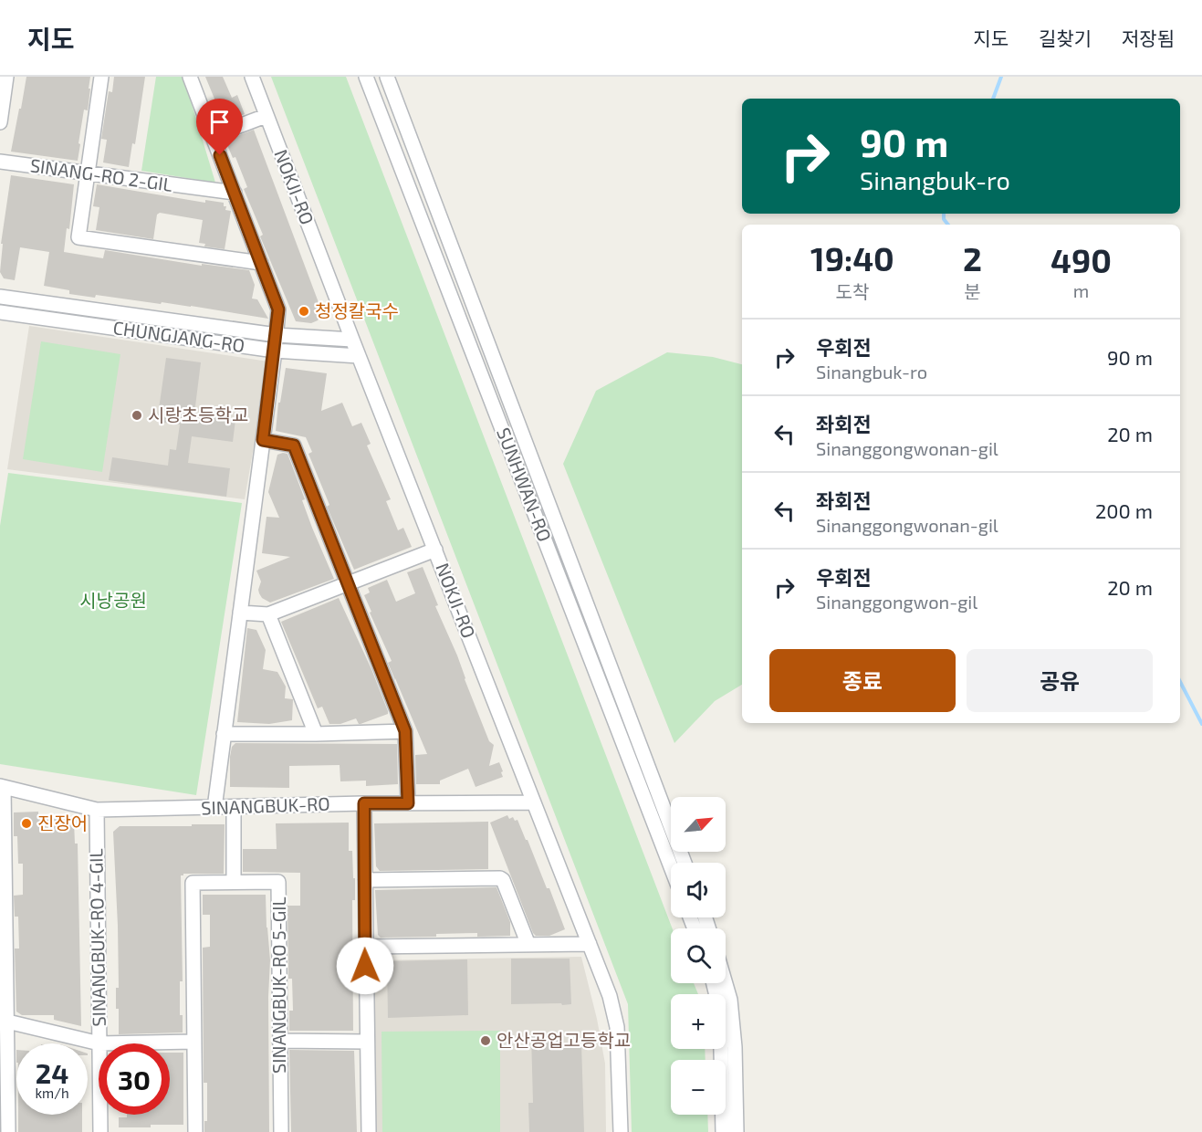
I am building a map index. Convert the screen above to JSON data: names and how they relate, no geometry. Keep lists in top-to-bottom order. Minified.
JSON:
{"streets":{"street":["SINANG-RO 2-GIL","NOKJI-RO","CHUNGJANG-RO","SUNHWAN-RO","SINANGBUK-RO","SINANGBUK-RO 4-GIL","SINANGBUK-RO 5-GIL"]},"crossings":[["NOKJI-RO","CHUNGJANG-RO"],["NOKJI-RO","SINANGBUK-RO"],["SINANGBUK-RO","SINANGBUK-RO 4-GIL"]],"parks":["시낭공원"],"places":["청정칼국수","시랑초등학교","진장어","안산공업고등학교"],"north":"top right","page":{"header":"지도","nav":["지도","길찾기","저장됨"],"turn":["90 m","Sinangbuk-ro"],"eta":["19:40","도착","2","분","490","m"],"list":[{"name":"우회전","note":"Sinangbuk-ro","value":"90 m"},{"name":"좌회전","note":"Sinanggongwonan-gil","value":"20 m"},{"name":"좌회전","note":"Sinanggongwonan-gil","value":"200 m"},{"name":"우회전","note":"Sinanggongwon-gil","value":"20 m"}],"buttons":["종료","공유"],"map_buttons":["+","−"],"speed":"24 km/h","limit":"30"}}
